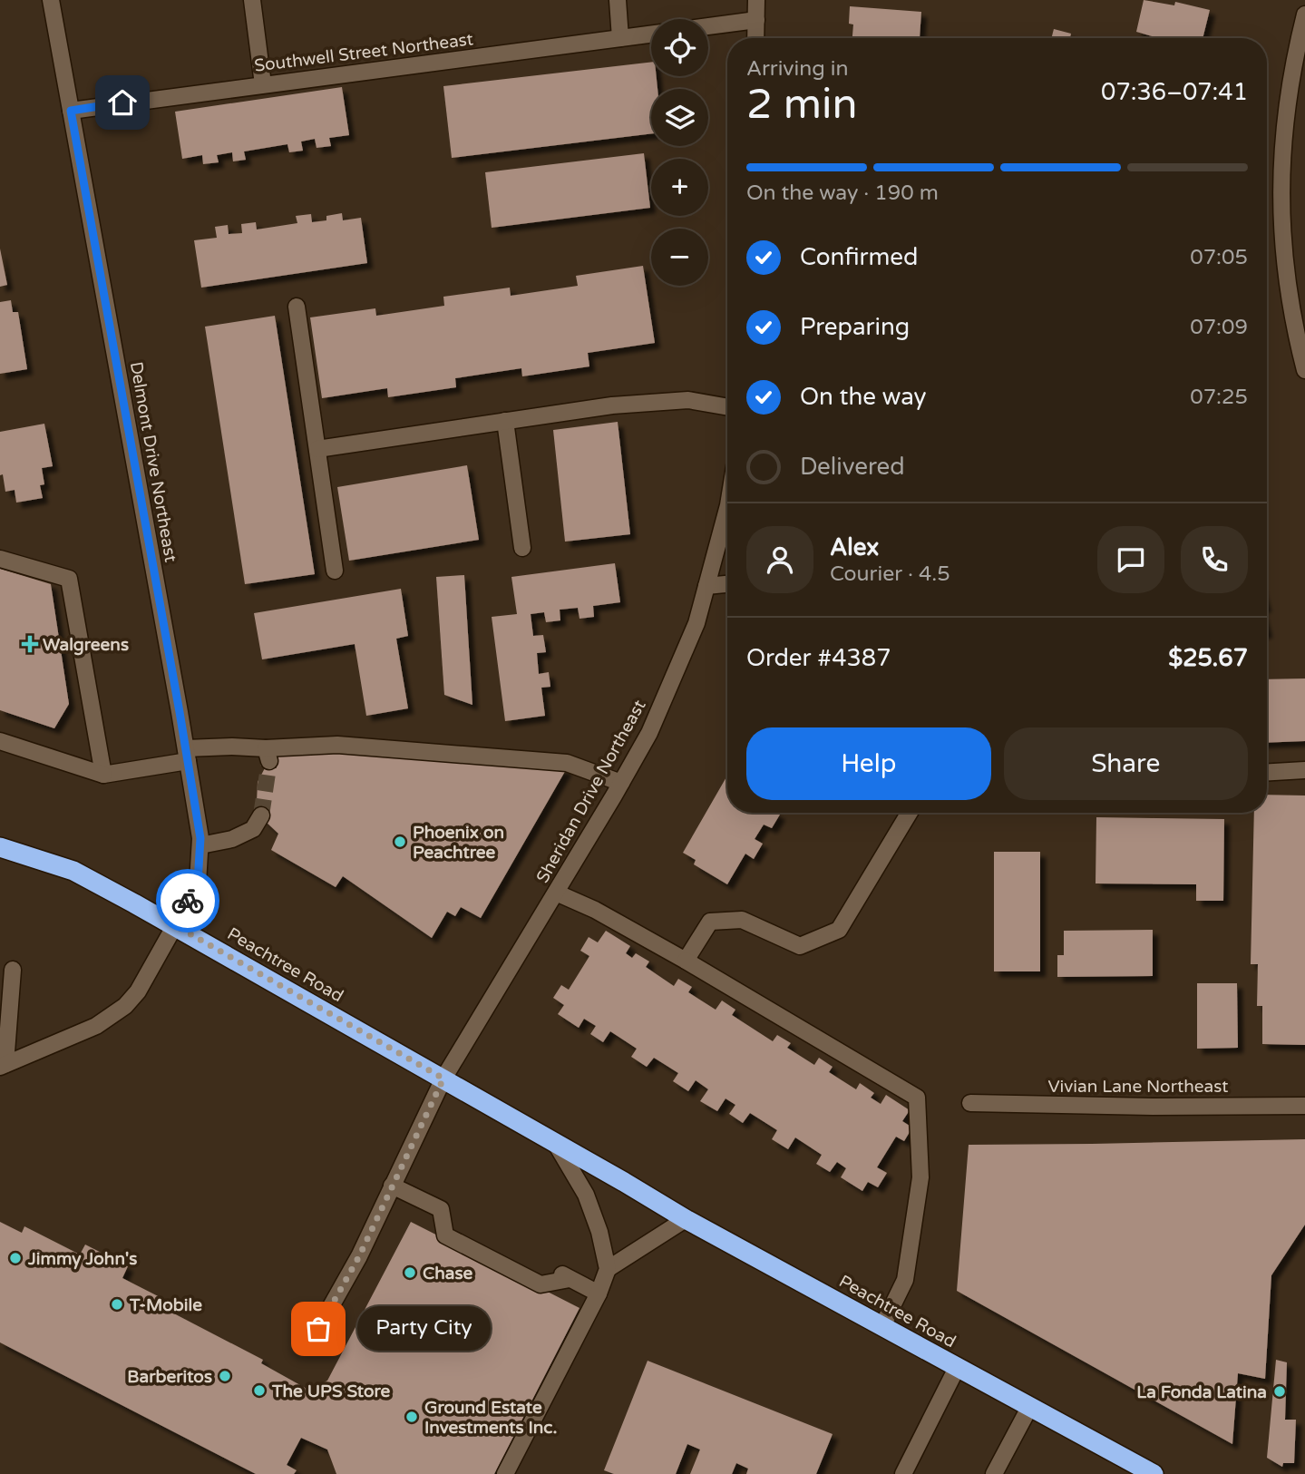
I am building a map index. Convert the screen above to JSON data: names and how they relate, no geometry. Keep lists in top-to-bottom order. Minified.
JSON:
{"streets":{"highway":["Peachtree Road"],"street":["Southwell Street Northeast","Delmont Drive Northeast","Sheridan Drive Northeast","Vivian Lane Northeast"]},"crossings":[["Southwell Street Northeast","Delmont Drive Northeast"],["Delmont Drive Northeast","Peachtree Road"],["Sheridan Drive Northeast","Peachtree Road"]],"places":{"health":["Walgreens"],"other":["Phoenix on Peachtree","Jimmy John's","Chase","T-Mobile","Party City","Barberitos","The UPS Store","La Fonda Latina","Ground Estate Investments Inc."]},"page":{"map_buttons":["+","−"],"heading":["2 min","Arriving in","07:36–07:41"],"panel":["Alex","Courier · 4.5","Order #4387","$25.67"],"bar":"On the way · 190 m","list":[["Confirmed","07:05"],["Preparing","07:09"],["On the way","07:25"],"Delivered"],"buttons":["Help","Share"],"bubble":"Party City"}}
